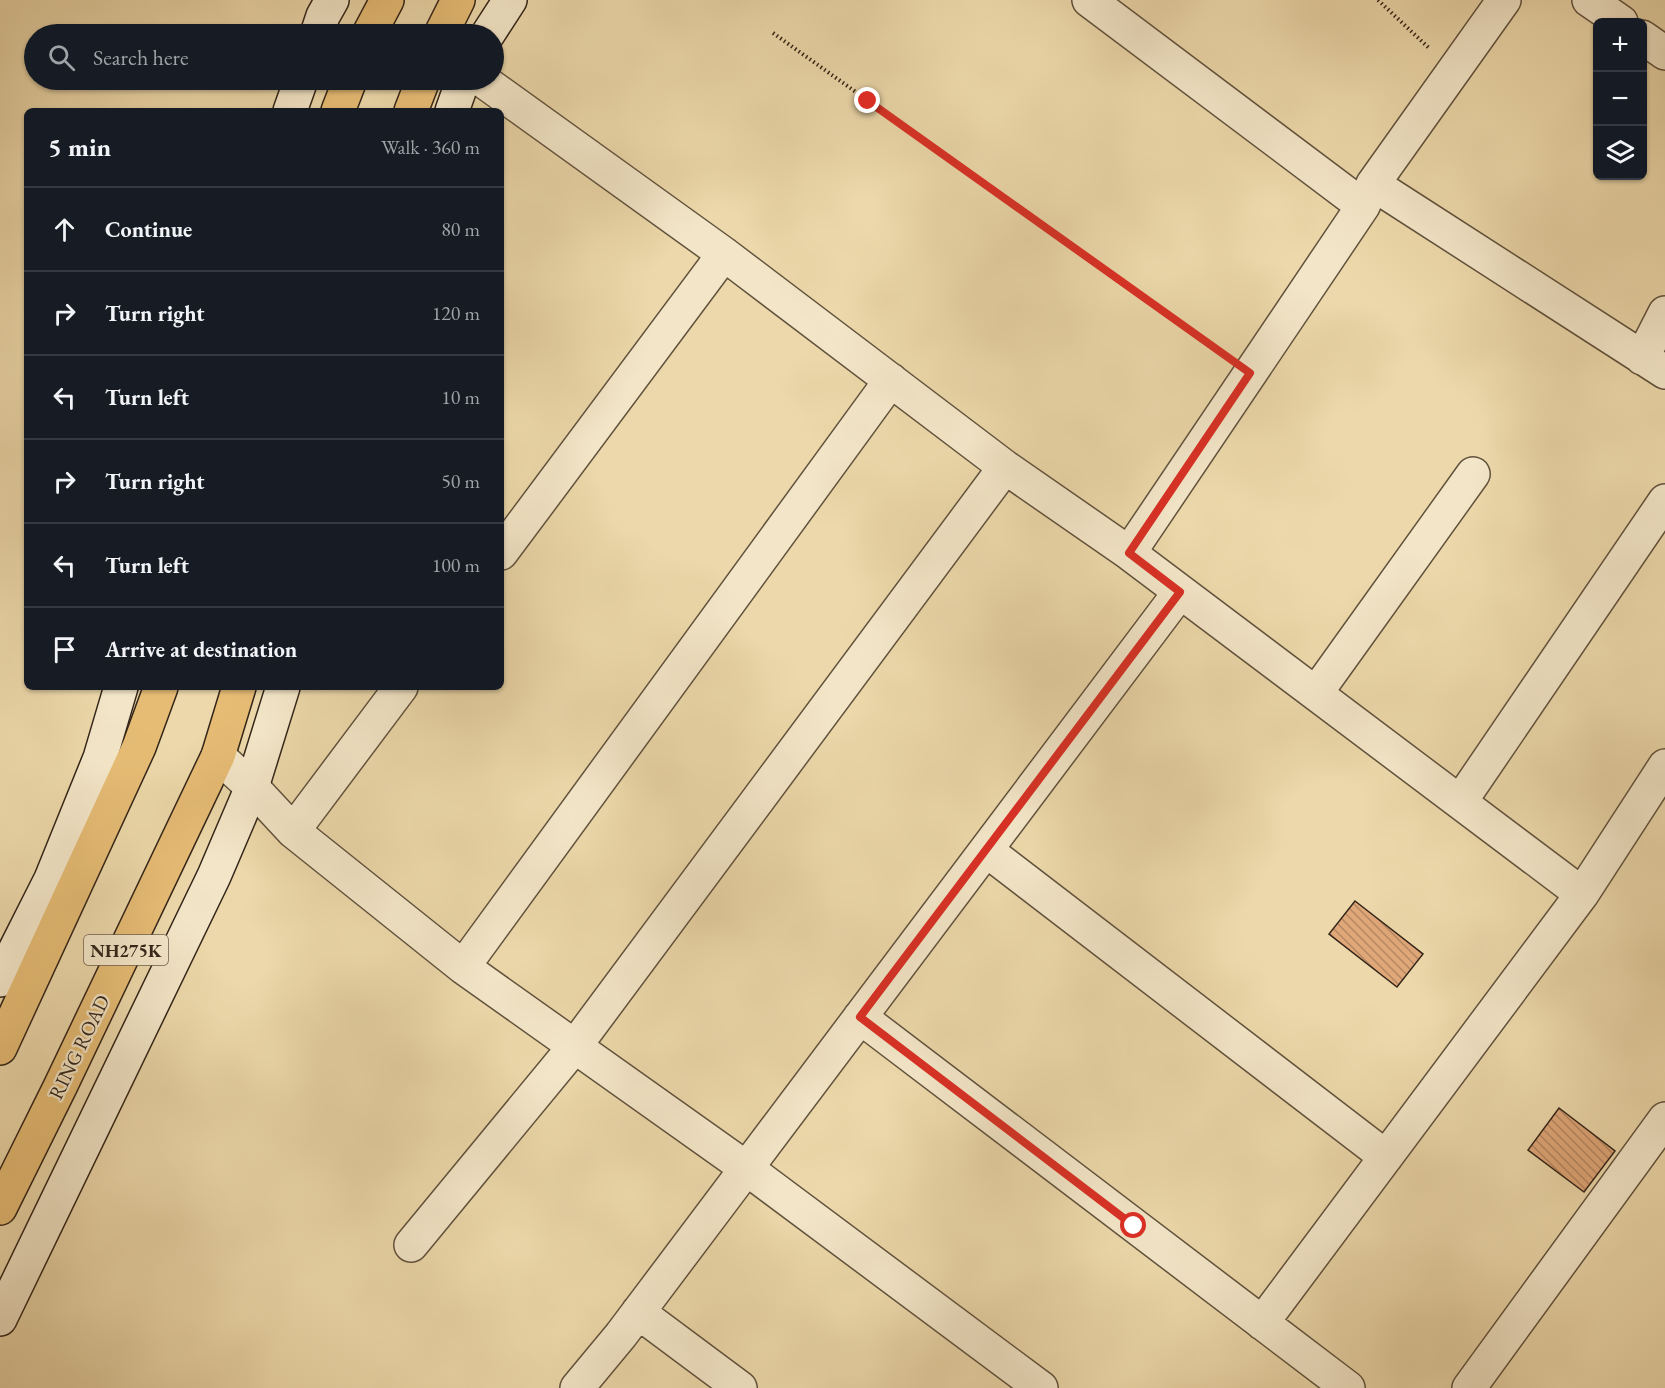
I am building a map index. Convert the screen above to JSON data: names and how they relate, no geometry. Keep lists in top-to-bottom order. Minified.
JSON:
{"streets":{"highway":["NH275K","RING ROAD"]},"page":{"map_buttons":["+","−"],"search":"Search here","heading":["5 min","Walk · 360 m"],"list":[["Continue","80 m"],["Turn right","120 m"],["Turn left","10 m"],["Turn right","50 m"],["Turn left","100 m"],"Arrive at destination"]}}
